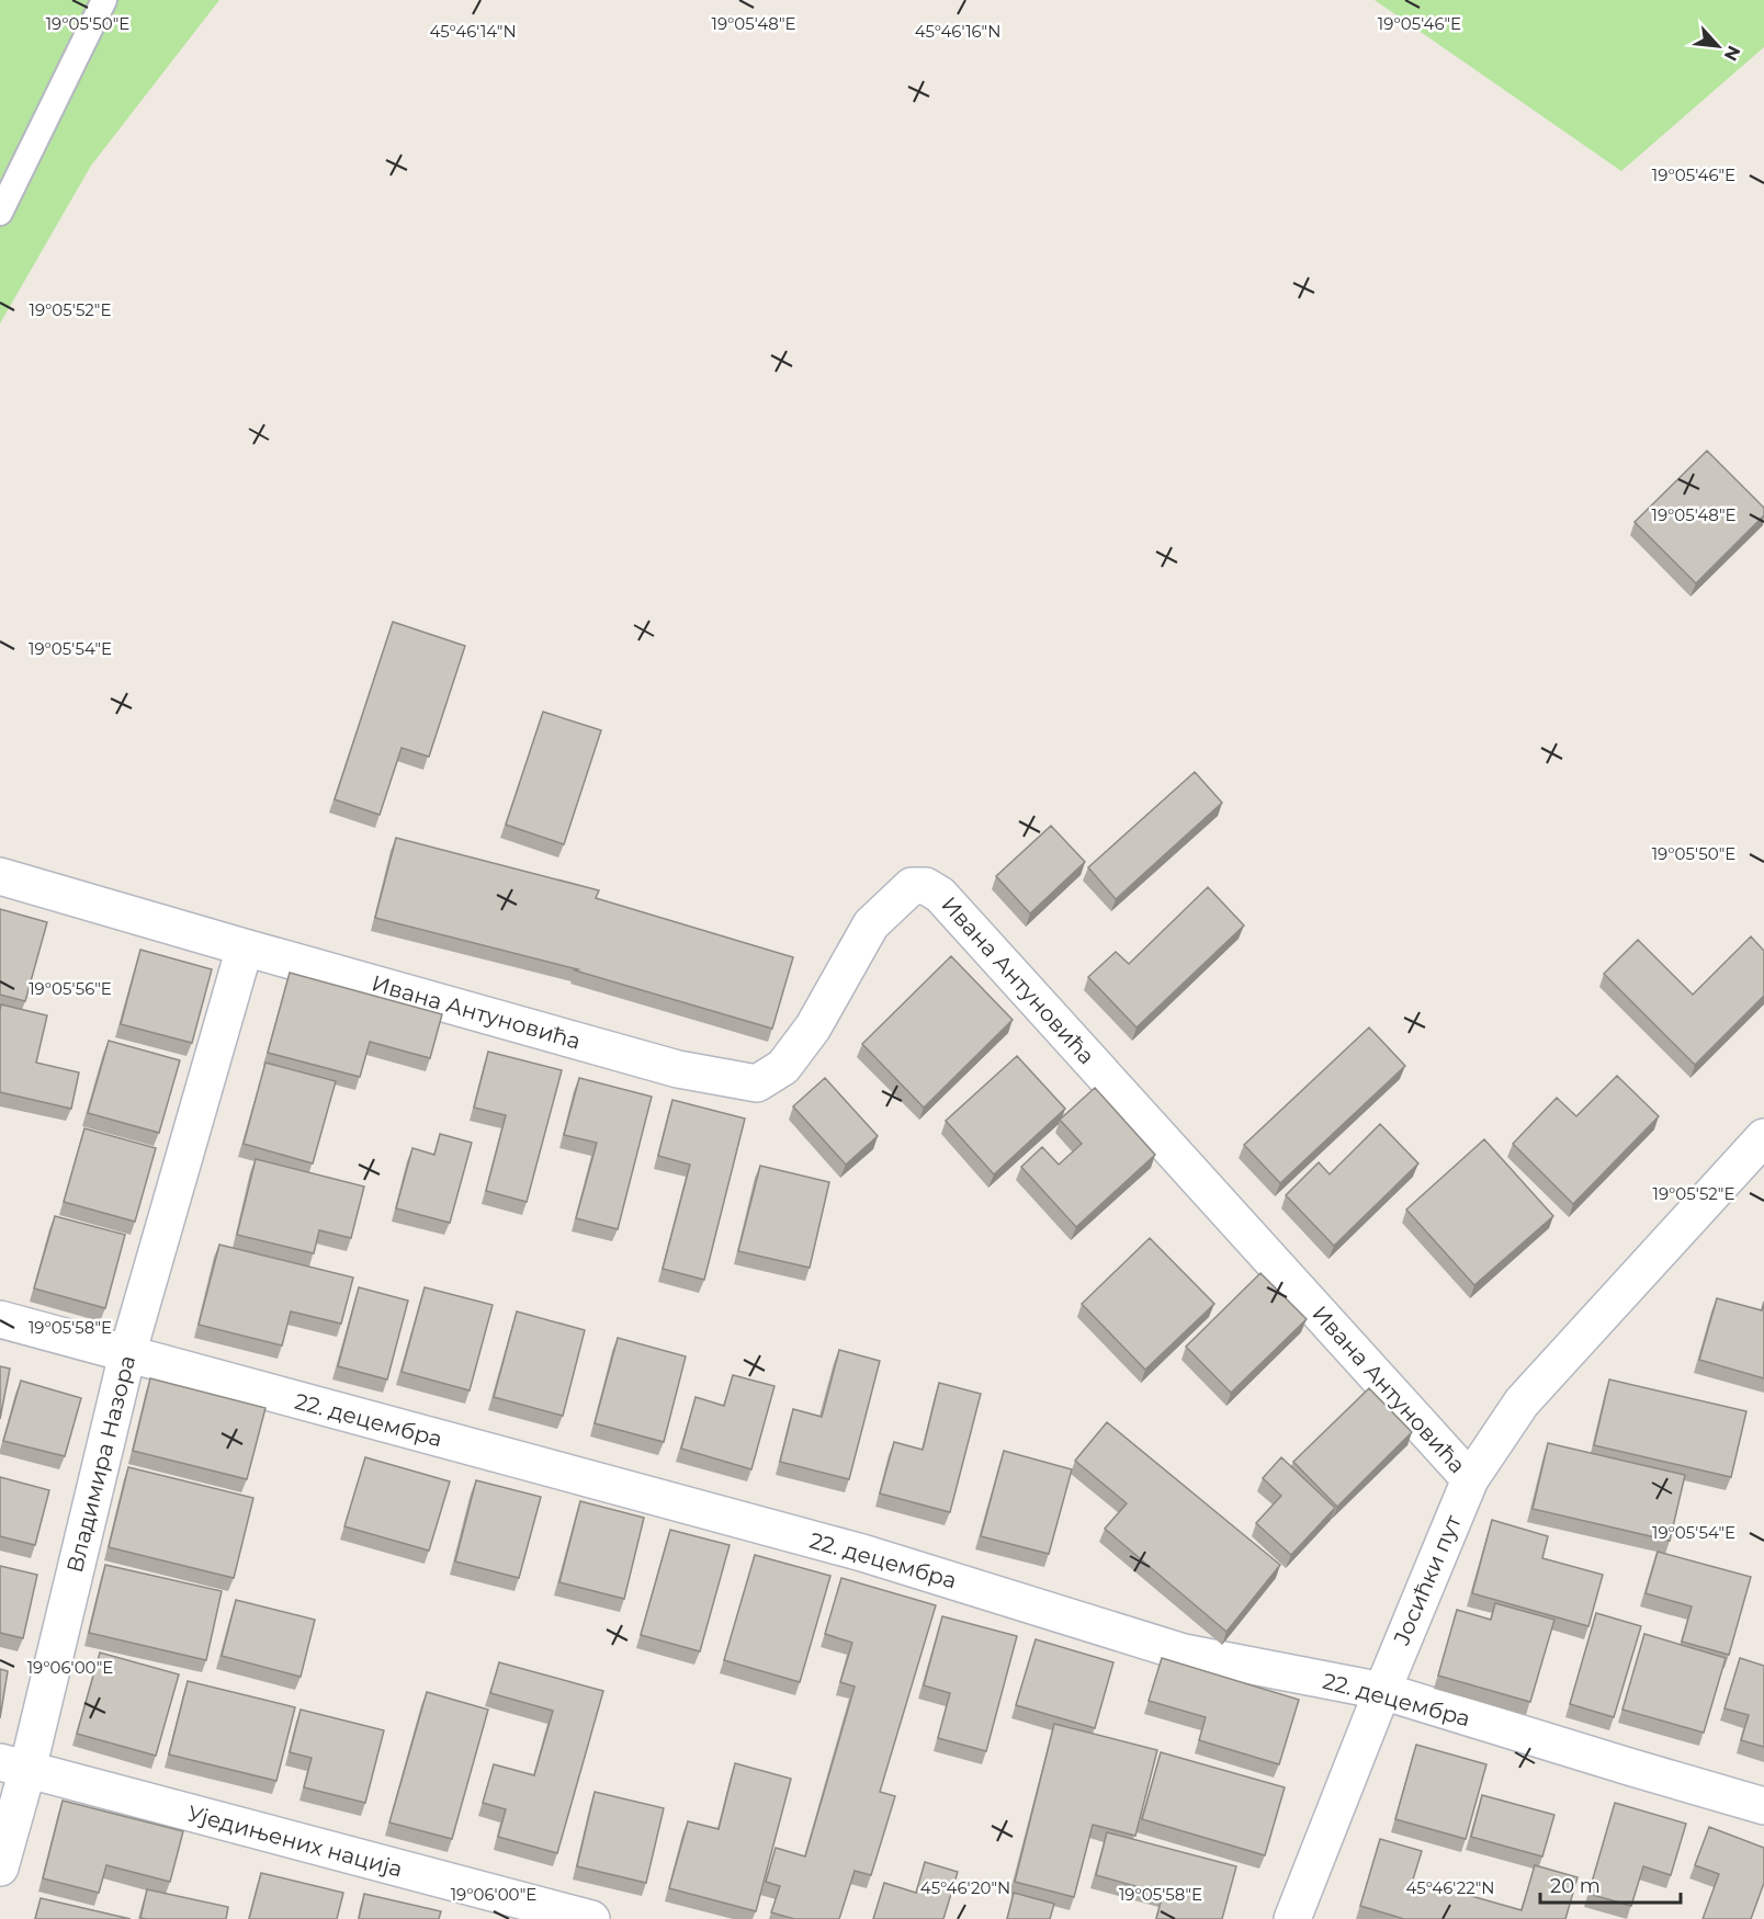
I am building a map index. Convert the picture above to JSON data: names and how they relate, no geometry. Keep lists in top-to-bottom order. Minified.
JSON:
{"streets":{"street":["Ивана Антуновића","22. децембра","Владимира Назора","Јосићки пут","Уједињених нација"]},"crossings":[["Ивана Антуновића","Владимира Назора"],["Ивана Антуновића","Јосићки пут"],["22. децембра","Владимира Назора"],["22. децембра","Јосићки пут"],["Владимира Назора","Уједињених нација"]],"scale_bar":"20 m","north":"bottom right","coordinates":["19°05'50\"E","19°05'48\"E","19°05'46\"E","45°46'14\"N","45°46'16\"N","19°05'52\"E","19°05'54\"E","19°05'56\"E","19°05'58\"E","19°06'00\"E","45°46'20\"N","45°46'22\"N"]}
